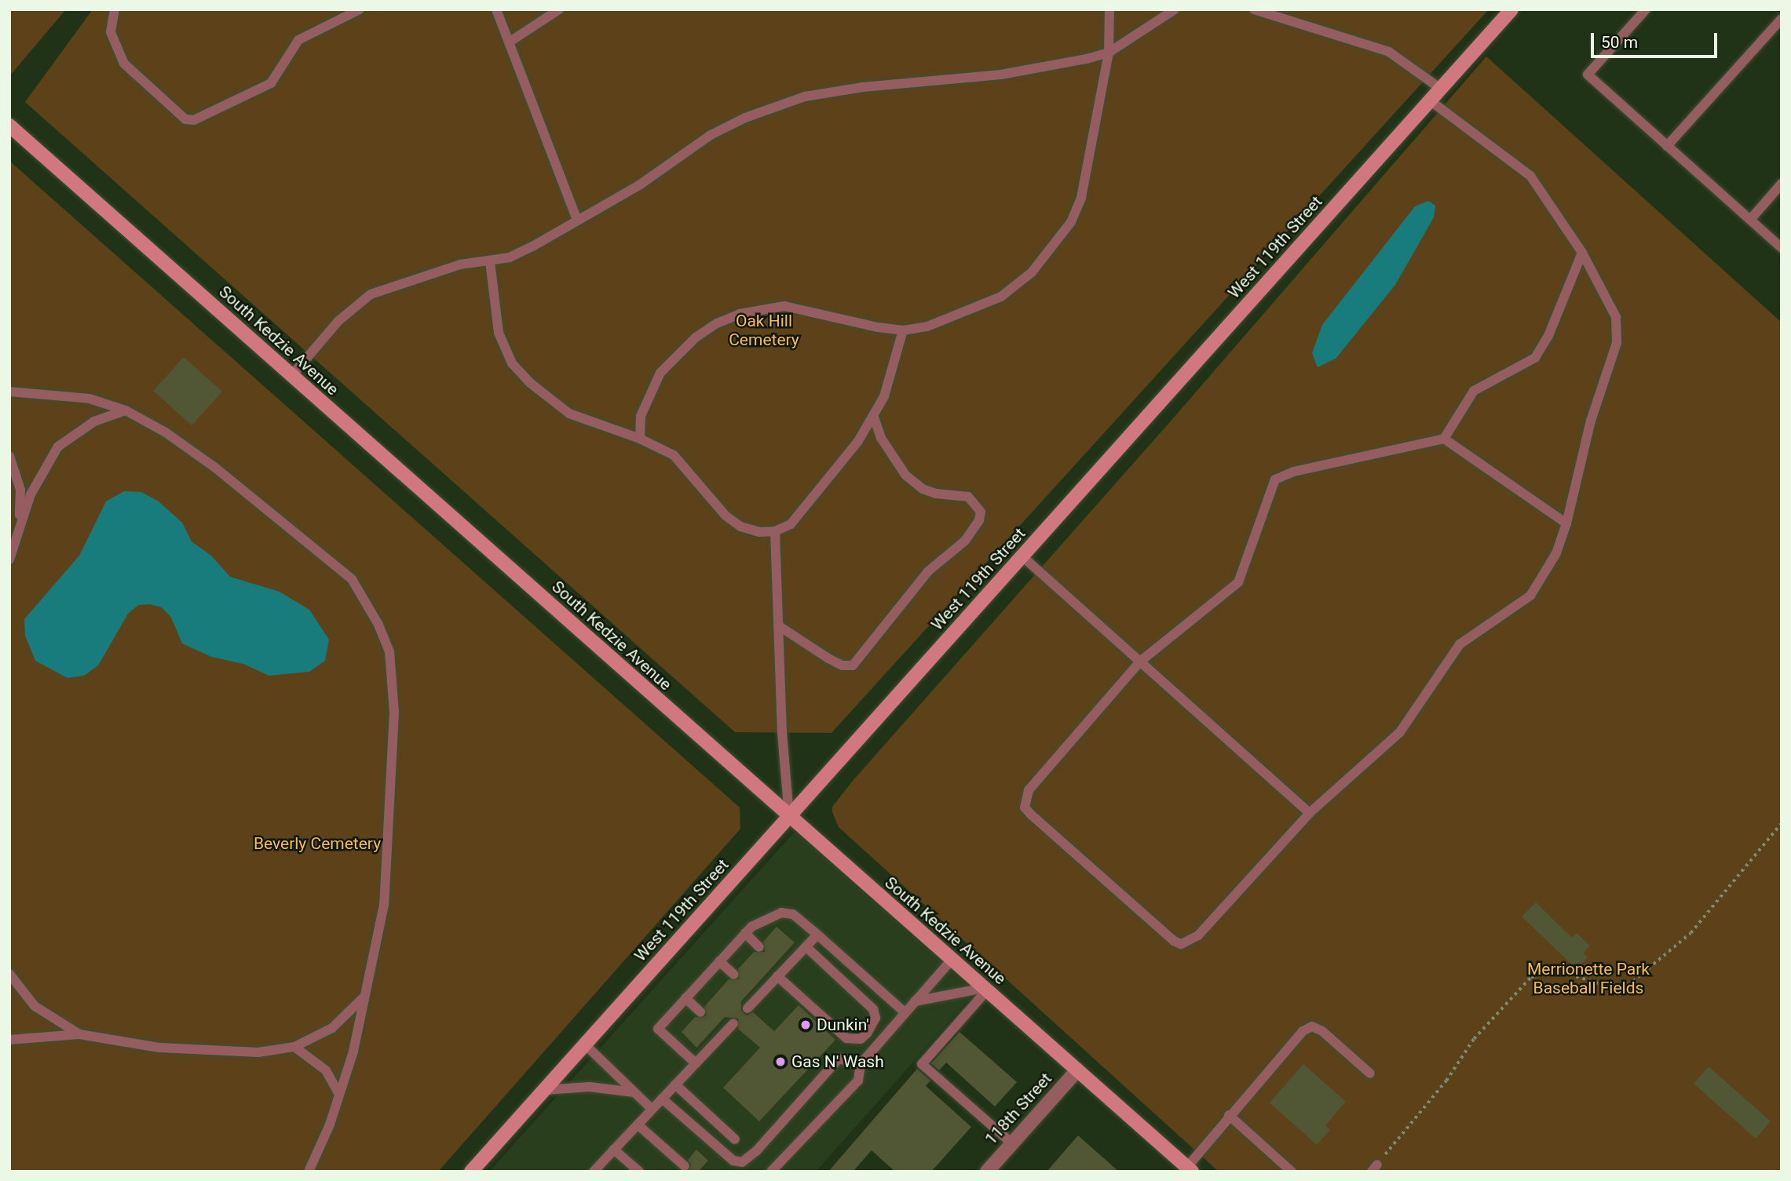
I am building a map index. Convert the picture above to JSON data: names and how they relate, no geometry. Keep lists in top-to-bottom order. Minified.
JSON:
{"streets":{"main road":["West 119th Street","South Kedzie Avenue"],"street":["118th Street"]},"crossings":[["West 119th Street","South Kedzie Avenue"],["South Kedzie Avenue","118th Street"]],"parks":["Oak Hill Cemetery","Beverly Cemetery","Merrionette Park Baseball Fields"],"places":["Dunkin'","Gas N' Wash"],"scale_bar":"50 m"}
